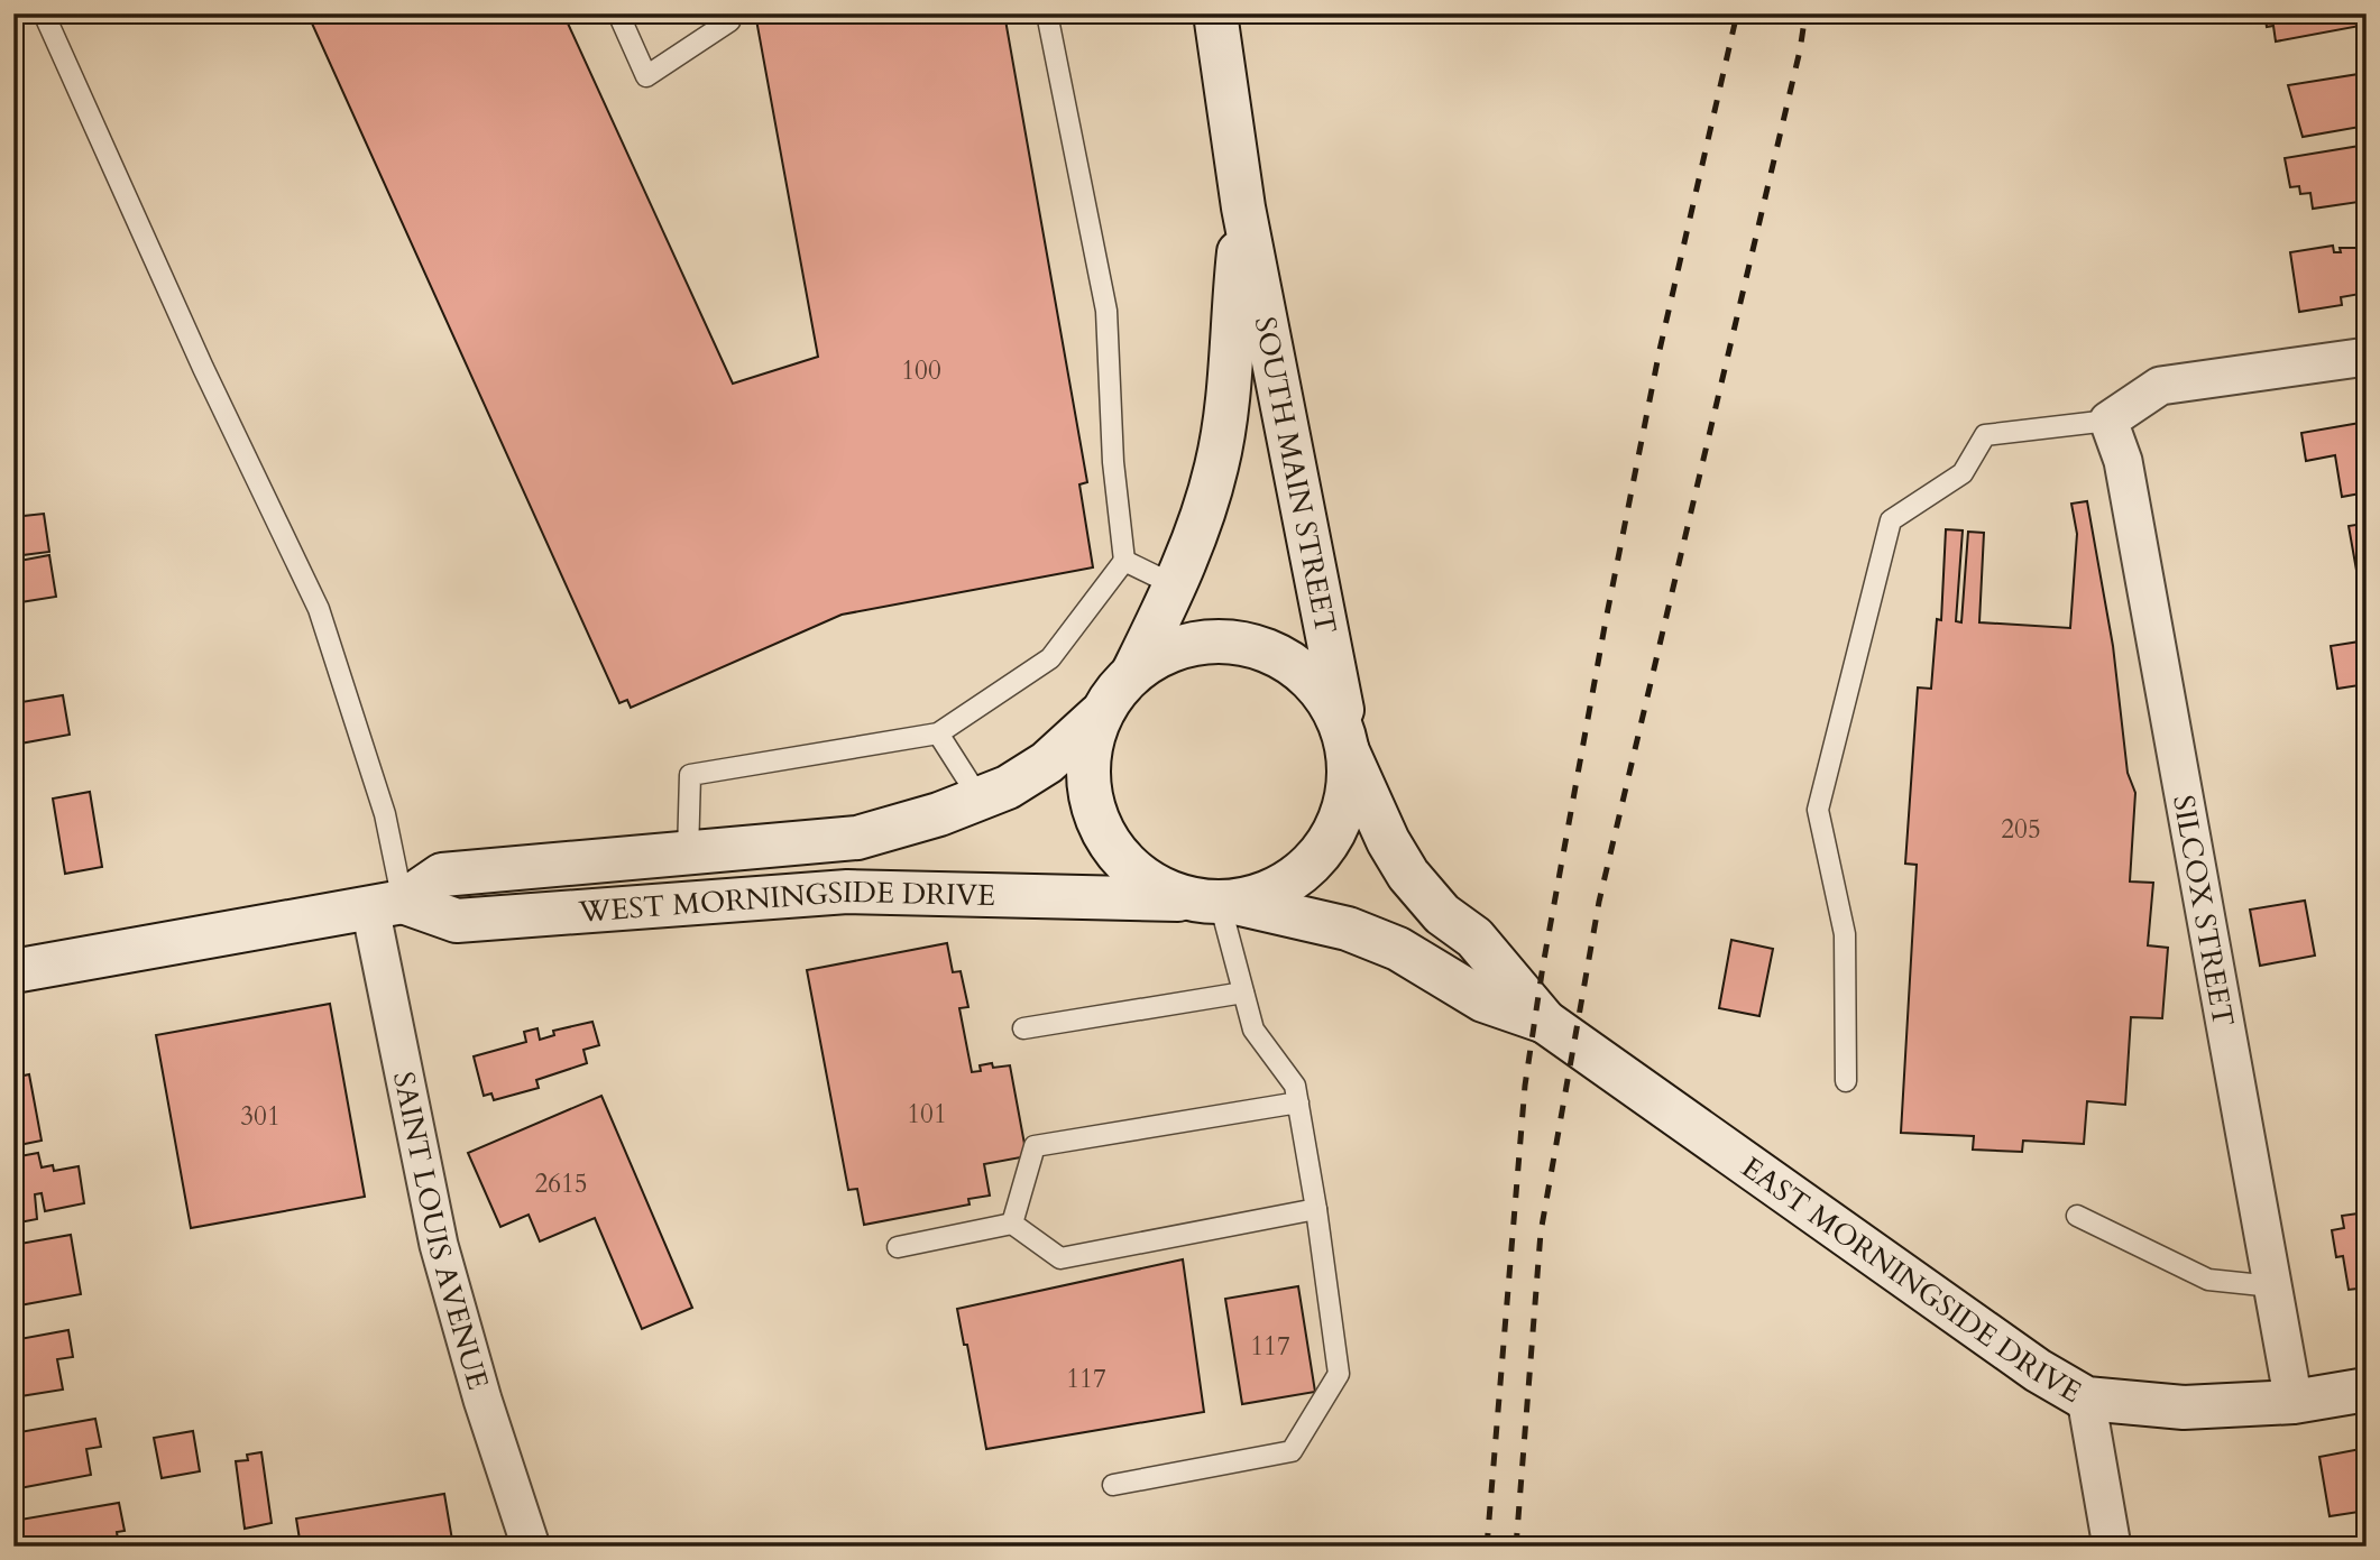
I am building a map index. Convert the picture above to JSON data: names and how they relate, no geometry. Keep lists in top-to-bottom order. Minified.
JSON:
{"streets":{"street":["SOUTH MAIN STREET","WEST MORNINGSIDE DRIVE","SILCOX STREET","SAINT LOUIS AVENUE","EAST MORNINGSIDE DRIVE"]},"crossings":[["SOUTH MAIN STREET","WEST MORNINGSIDE DRIVE"],["WEST MORNINGSIDE DRIVE","SAINT LOUIS AVENUE"],["SILCOX STREET","EAST MORNINGSIDE DRIVE"]],"house_numbers":["100","205","101","301","2615","117","117"]}
